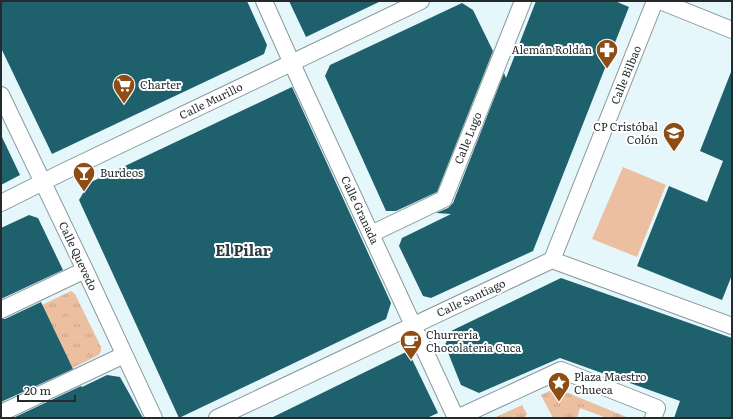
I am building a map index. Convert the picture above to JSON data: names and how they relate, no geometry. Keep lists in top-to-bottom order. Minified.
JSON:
{"streets":{"street":["Calle Bilbao","Calle Murillo","Calle Lugo","Calle Granada","Calle Quevedo","Calle Santiago"]},"crossings":[["Calle Bilbao","Calle Santiago"],["Calle Murillo","Calle Granada"],["Calle Murillo","Calle Quevedo"],["Calle Lugo","Calle Granada"],["Calle Granada","Calle Santiago"]],"districts":["El Pilar"],"places":{"pharmacy":["Alemán Roldán"],"supermarket":["Charter"],"school or university":["CP Cristóbal Colón"],"bar":["Burdeos"],"cafe":["Churrería Chocolatería Cuca"],"place":["Plaza Maestro Chueca"]},"scale_bar":"20 m"}
